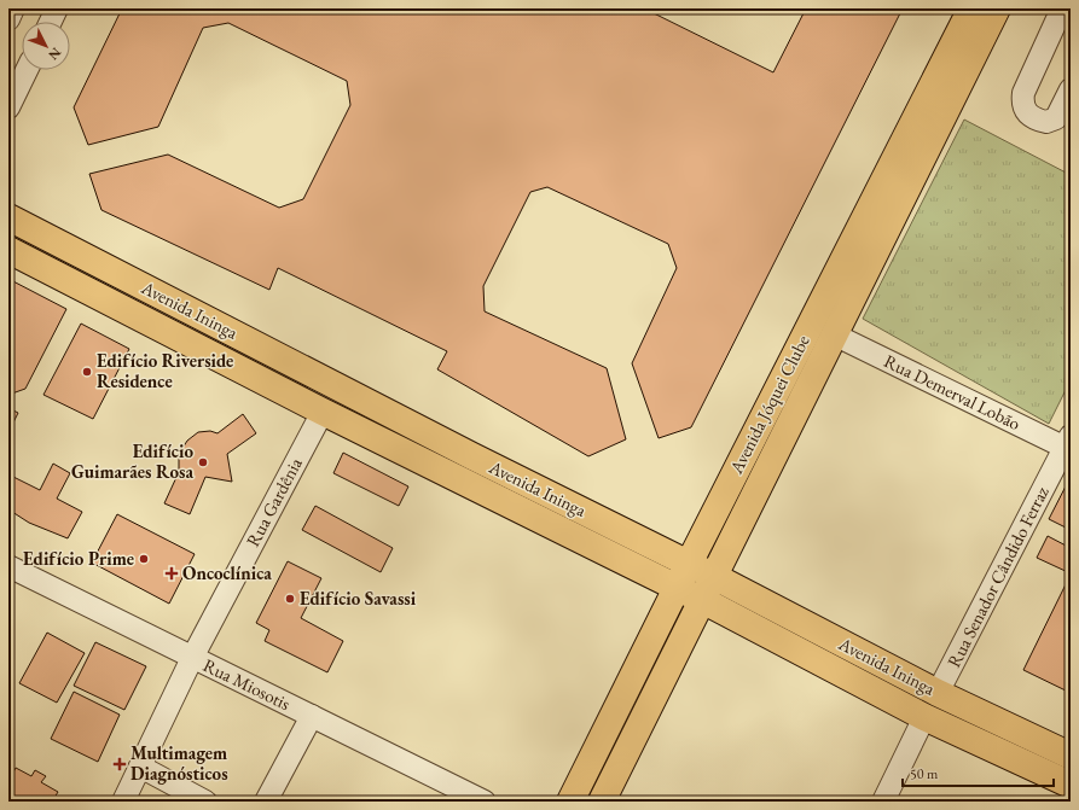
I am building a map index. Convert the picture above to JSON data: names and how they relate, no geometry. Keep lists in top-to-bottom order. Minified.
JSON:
{"streets":{"main road":["Avenida Ininga","Avenida Jóquei Clube"],"street":["Rua Demerval Lobão","Rua Gardênia","Rua Senador Cândido Ferraz","Rua Miosotis"]},"crossings":[["Avenida Ininga","Avenida Jóquei Clube"],["Avenida Ininga","Rua Gardênia"],["Avenida Ininga","Rua Senador Cândido Ferraz"],["Rua Demerval Lobão","Avenida Jóquei Clube"],["Rua Demerval Lobão","Rua Senador Cândido Ferraz"],["Rua Gardênia","Rua Miosotis"]],"places":{"other":["Edifício Riverside Residence","Edifício Guimarães Rosa","Edifício Prime","Edifício Savassi"],"health":["Oncoclínica","Multimagem Diagnósticos"]},"scale_bar":"50 m","north":"bottom right"}
